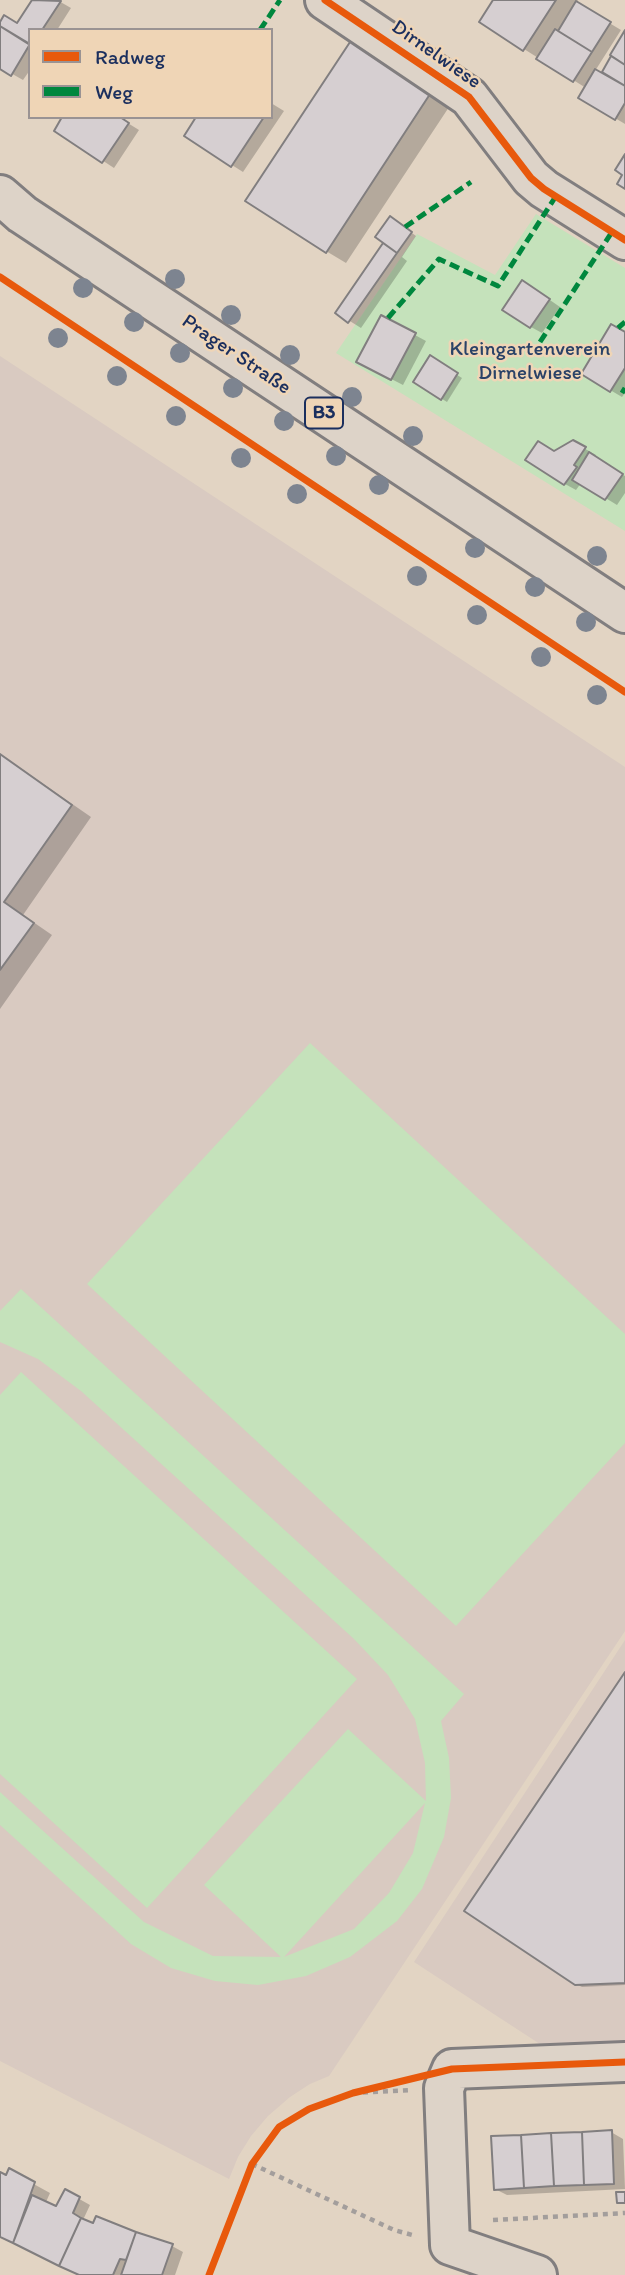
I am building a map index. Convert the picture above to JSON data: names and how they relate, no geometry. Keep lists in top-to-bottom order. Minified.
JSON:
{"streets":{"main road":["Dirnelwiese","Prager Straße","B3"]},"parks":["Kleingartenverein Dirnelwiese"],"legend":["Radweg","Weg"]}
